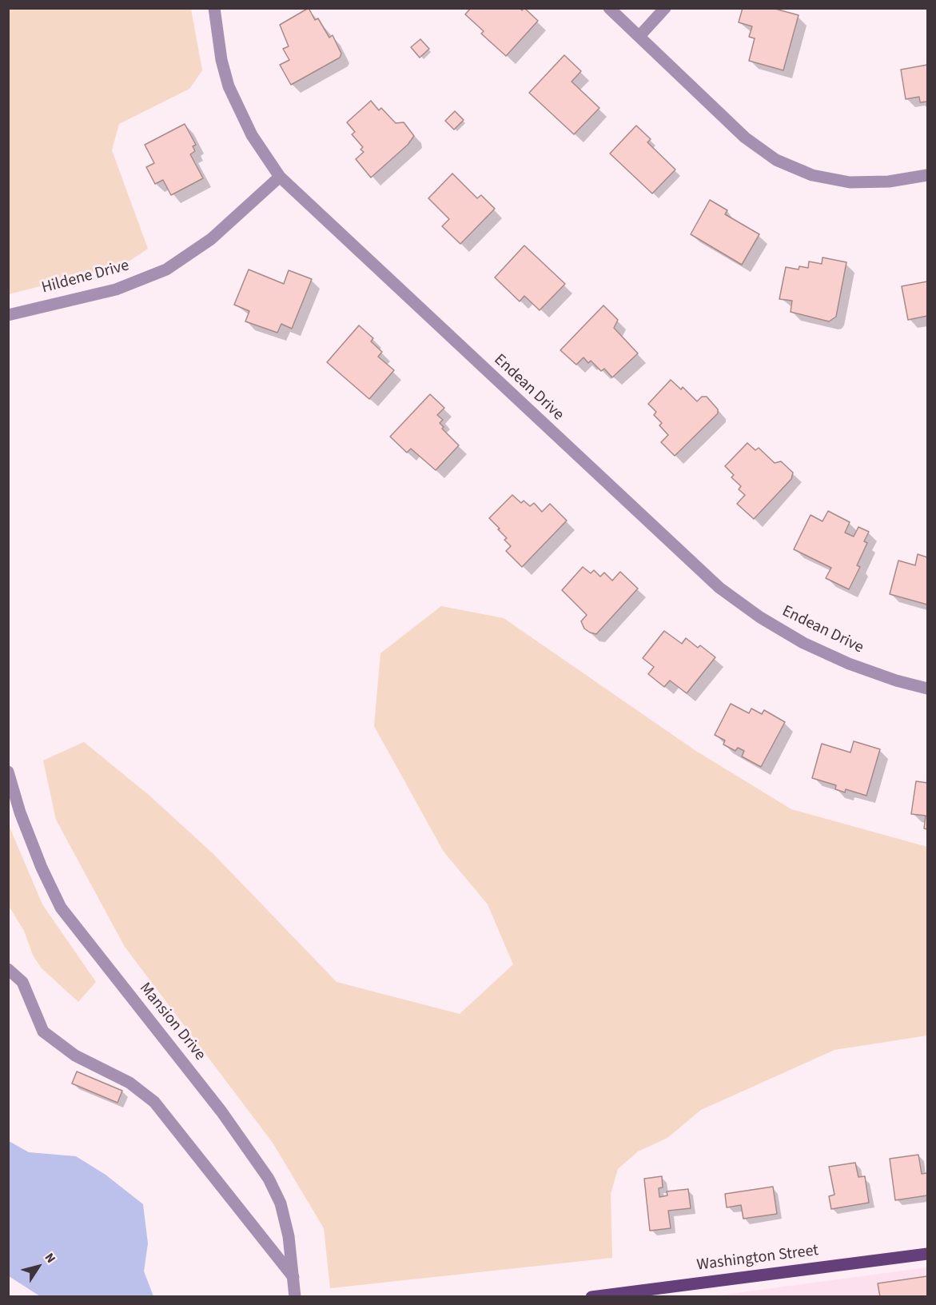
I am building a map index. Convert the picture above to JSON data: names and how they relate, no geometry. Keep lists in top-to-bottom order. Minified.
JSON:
{"streets":{"main road":["Washington Street"],"street":["Hildene Drive","Endean Drive","Mansion Drive"]},"crossings":[["Hildene Drive","Endean Drive"]],"north":"top right"}
